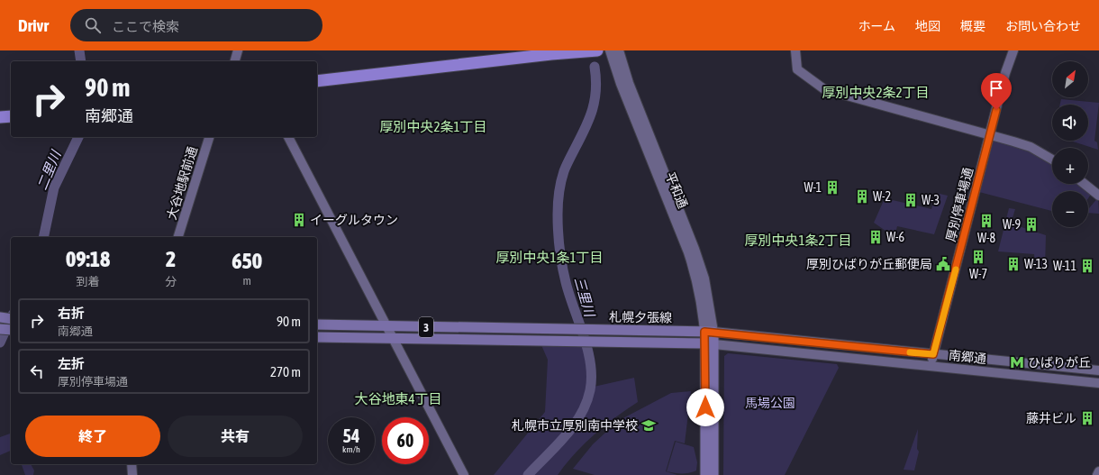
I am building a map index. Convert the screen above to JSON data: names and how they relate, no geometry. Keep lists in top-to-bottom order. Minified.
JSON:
{"streets":{"main road":["札幌夕張線","3"],"street":["大谷地駅前通","平和通","厚別停車場通","南郷通"]},"crossings":[["平和通","札幌夕張線"],["平和通","南郷通"],["厚別停車場通","南郷通"],["札幌夕張線","南郷通"]],"districts":["厚別中央2条2丁目","厚別中央2条1丁目","厚別中央1条2丁目","厚別中央1条1丁目","大谷地東4丁目"],"water":["二里川","三里川"],"parks":["馬場公園"],"places":{"building":["W-1","W-2","W-3","イーグルタウン","W-8","W-9","W-6","W-7","W-13","W-11","藤井ビル"],"public building":["厚別ひばりが丘郵便局"],"metro station":["ひばりが丘"],"school or university":["札幌市立厚別南中学校"]},"north":"top right","page":{"header":"Drivr","search":"ここで検索","nav":["ホーム","地図","概要","お問い合わせ"],"map_buttons":["+","−"],"turn":["90 m","南郷通"],"eta":["09:18","到着","2","分","650","m"],"list":[{"name":"右折","note":"南郷通","value":"90 m"},{"name":"左折","note":"厚別停車場通","value":"270 m"}],"buttons":["終了","共有"],"speed":"54 km/h","limit":"60"}}
